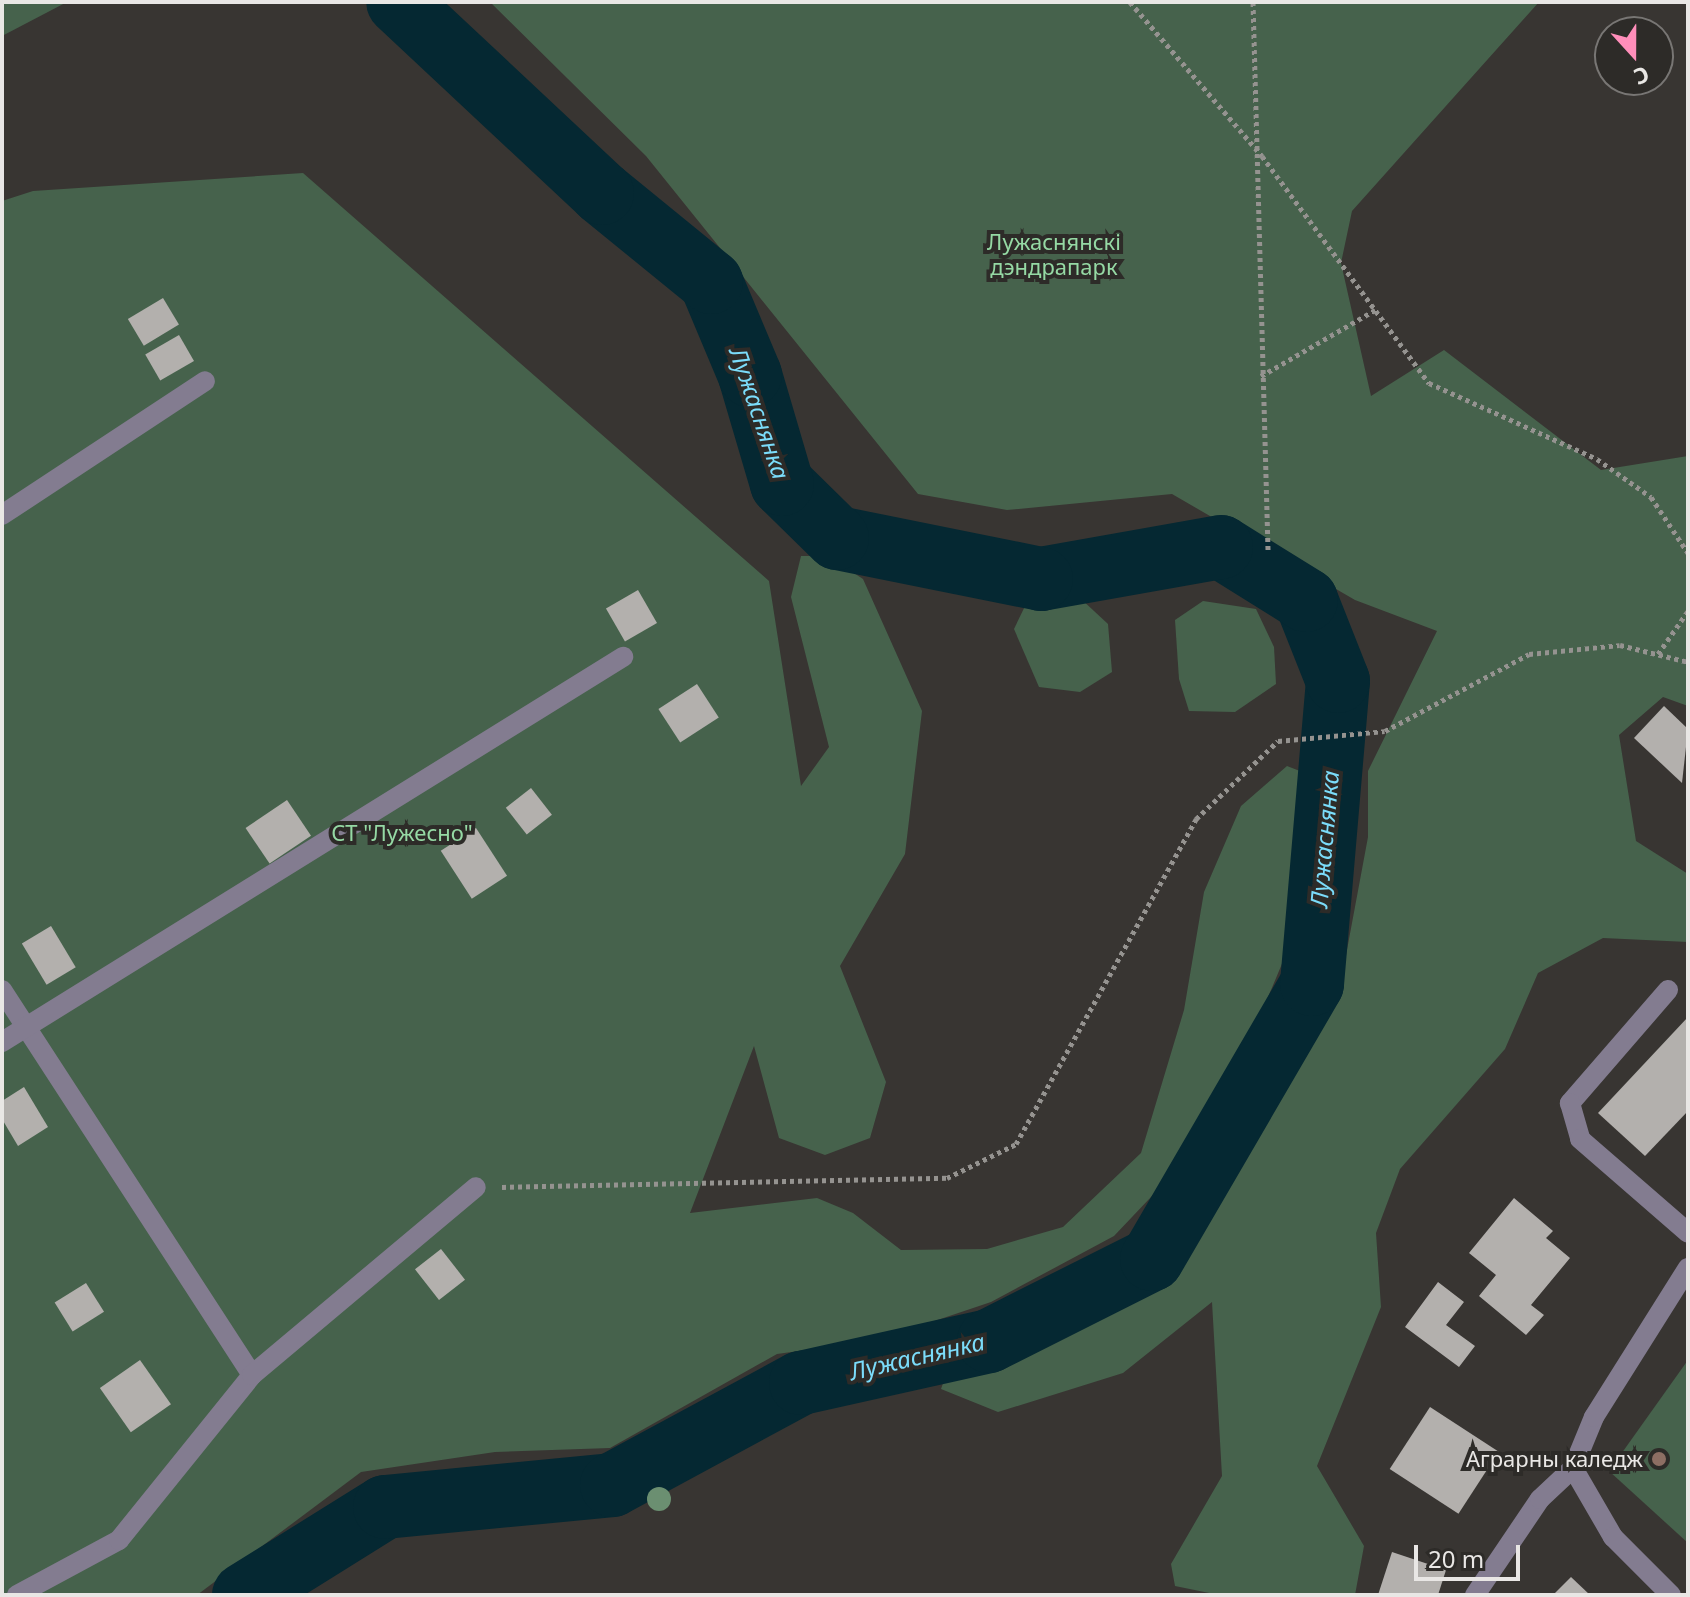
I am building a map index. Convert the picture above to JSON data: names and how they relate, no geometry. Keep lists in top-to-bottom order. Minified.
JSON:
{"water":["Лужаснянка"],"parks":["Лужаснянскі дэндрапарк","СТ \"Лужесно\""],"places":["Аграрны каледж"],"scale_bar":"20 m","north":"bottom"}
